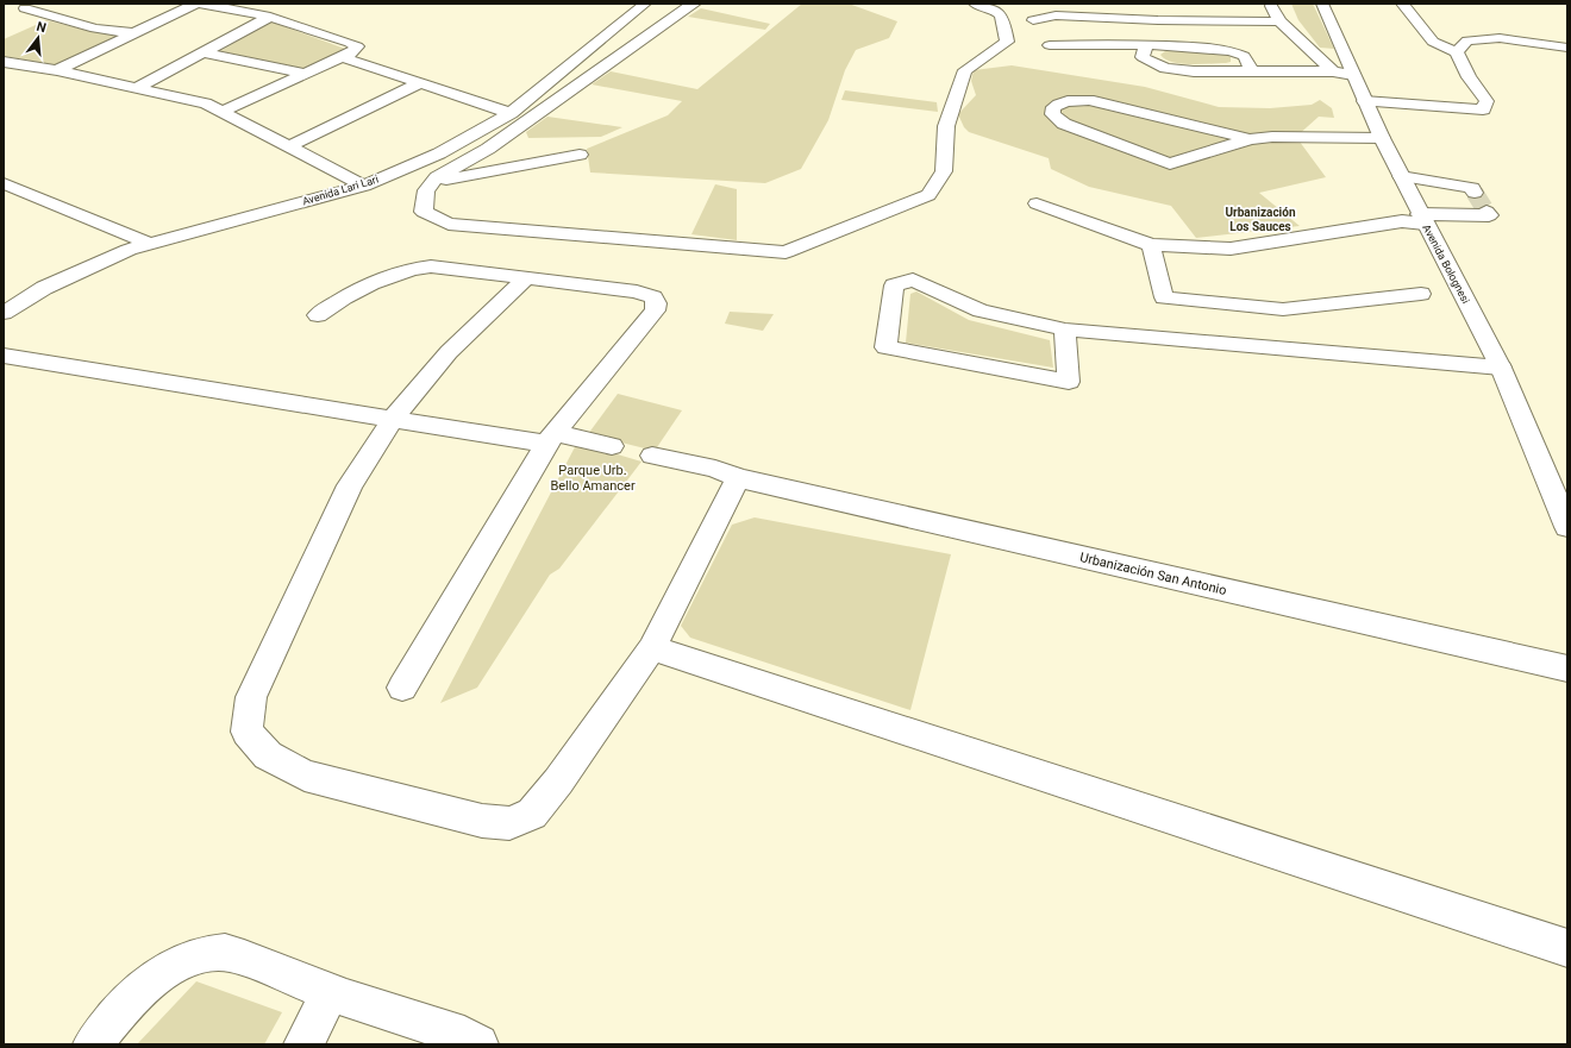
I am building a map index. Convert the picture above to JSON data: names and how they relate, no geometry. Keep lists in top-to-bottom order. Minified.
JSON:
{"streets":{"street":["Avenida Lari Lari","Avenida Bolognesi","Urbanización San Antonio"]},"districts":["Urbanización Los Sauces"],"parks":["Parque Urb. Bello Amancer"],"north":"top"}
